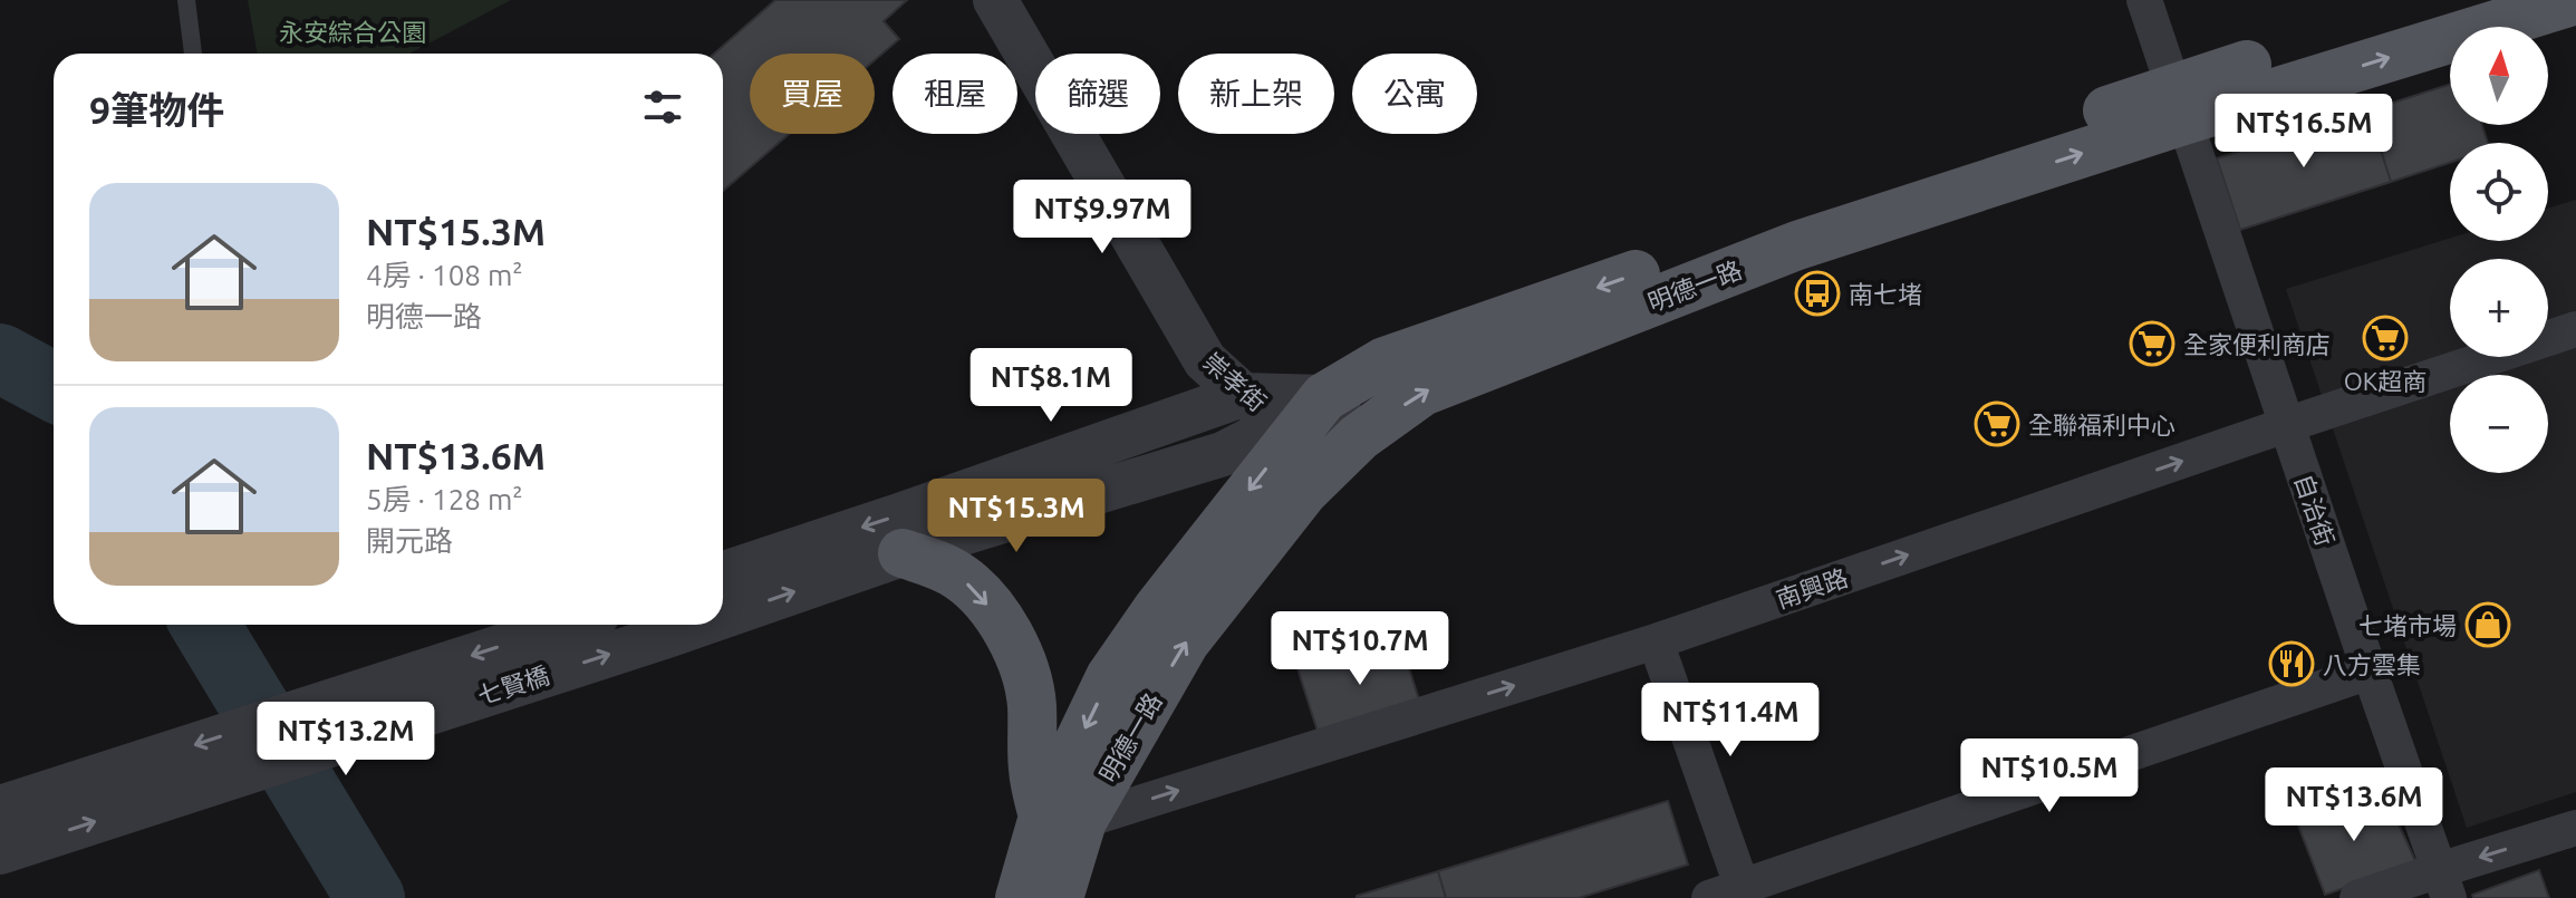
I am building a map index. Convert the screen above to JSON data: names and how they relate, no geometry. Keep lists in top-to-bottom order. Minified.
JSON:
{"streets":{"main road":["明德一路"],"street":["崇孝街","自治街","南興路","七賢橋"]},"crossings":[["明德一路","自治街"],["明德一路","南興路"],["自治街","南興路"]],"parks":["永安綜合公園"],"places":{"bus stop":["南七堵"],"supermarket":["OK超商","全家便利商店","全聯福利中心"],"shop":["七堵市場"],"restaurant":["八方雲集"]},"north":"top","page":{"map_buttons":["+","−"],"chip":["買屋","租屋","篩選","新上架","公寓"],"heading":"9筆物件","price":["NT$16.5M","NT$9.97M","NT$8.1M","NT$15.3M","NT$10.7M","NT$11.4M","NT$13.2M","NT$10.5M","NT$13.6M"],"list":[{"name":"NT$15.3M","note":"4房 · 108 m² · 明德一路"},{"name":"NT$13.6M","note":"5房 · 128 m² · 開元路"}]}}
